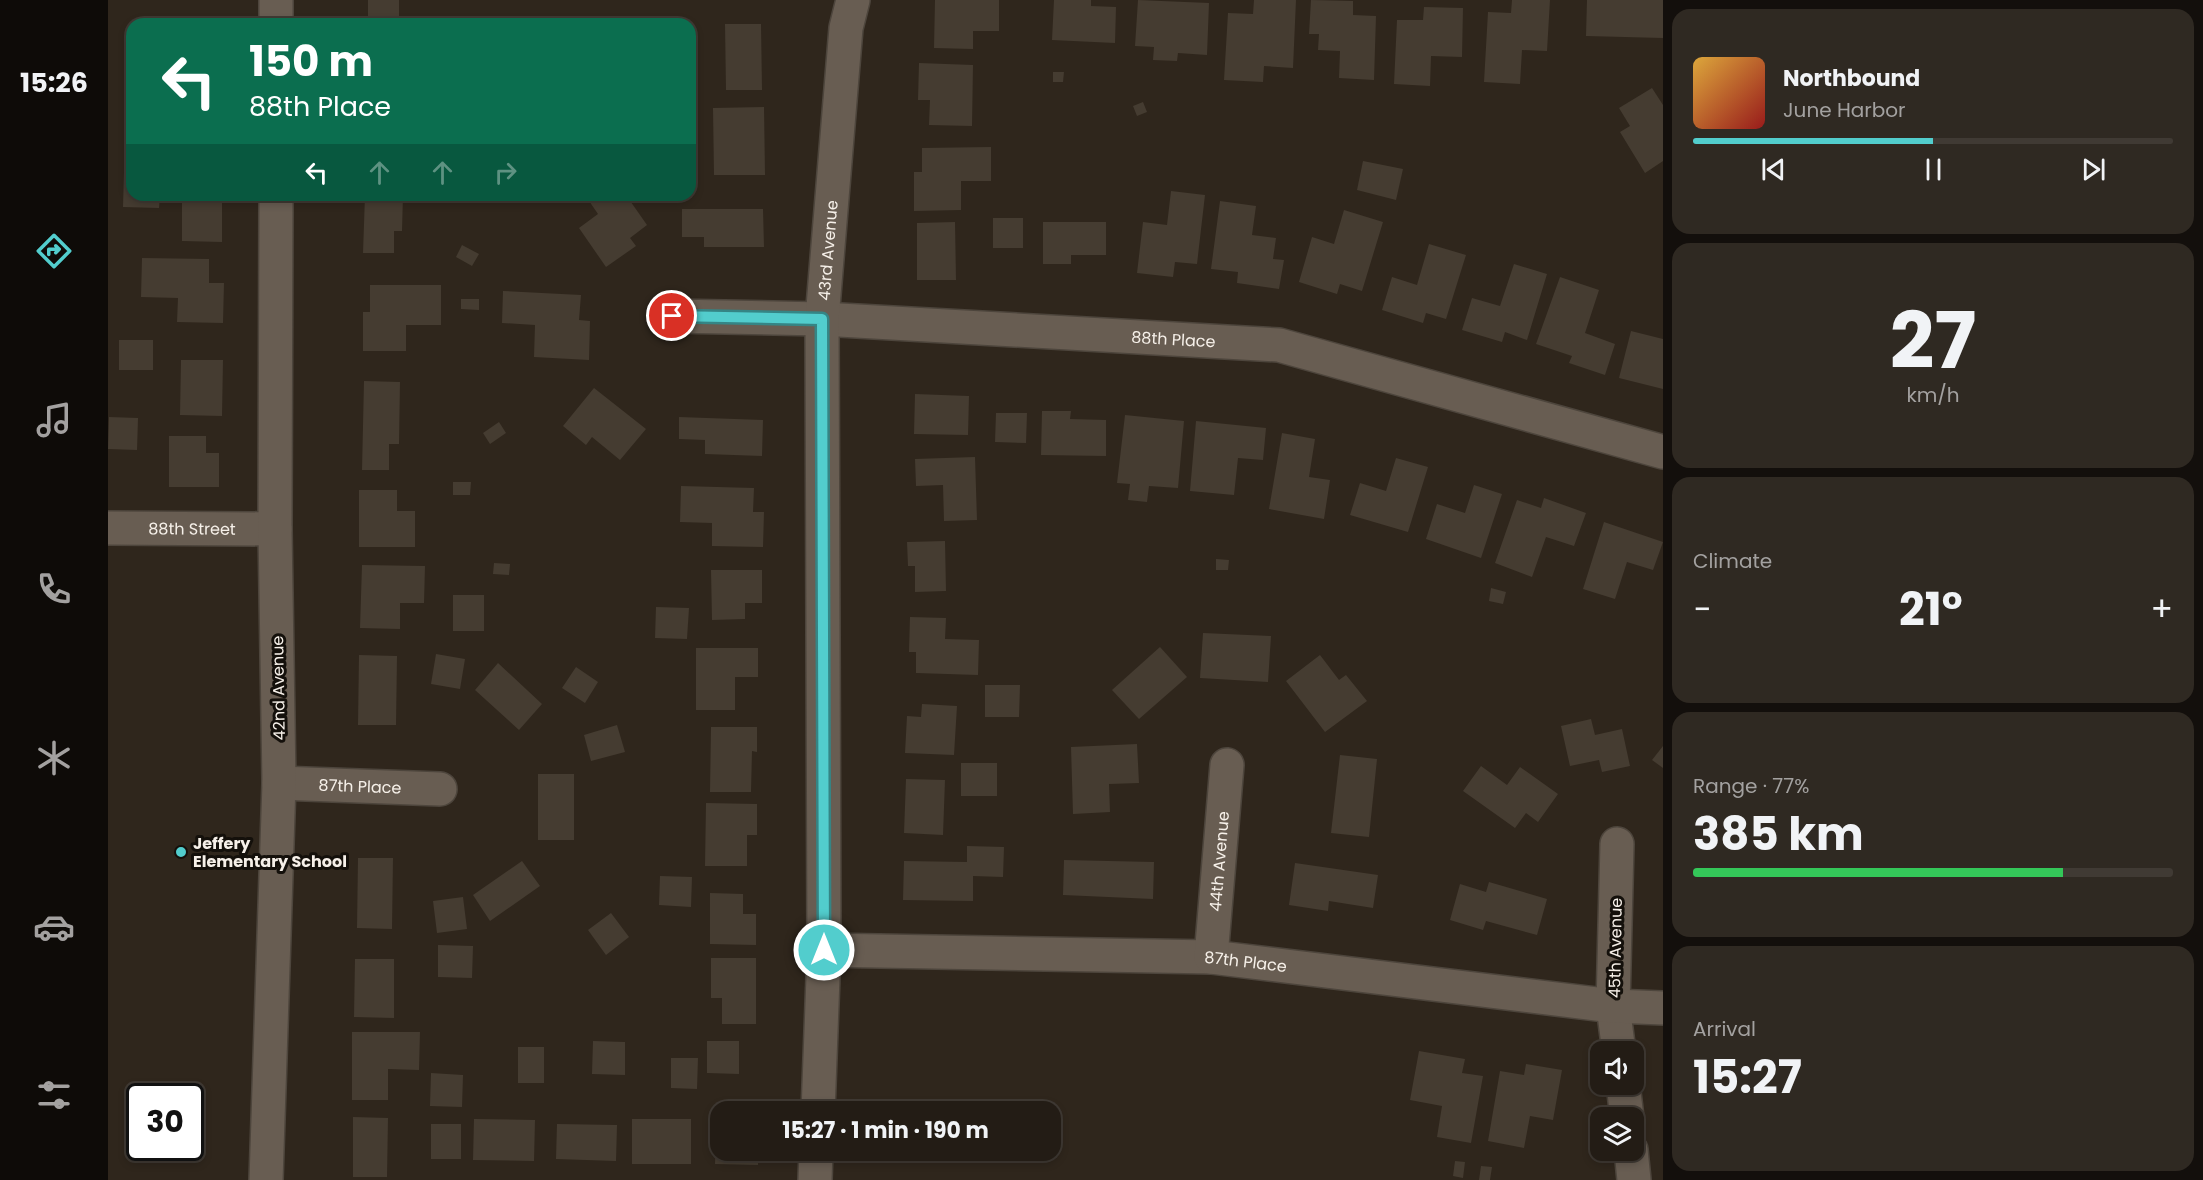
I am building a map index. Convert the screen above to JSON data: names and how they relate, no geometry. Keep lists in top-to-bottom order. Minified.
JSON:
{"streets":{"street":["43rd Avenue","88th Place","88th Street","42nd Avenue","87th Place","44th Avenue","45th Avenue"]},"crossings":[["43rd Avenue","88th Place"],["43rd Avenue","87th Place"],["88th Street","42nd Avenue"],["42nd Avenue","87th Place"],["87th Place","44th Avenue"],["87th Place","45th Avenue"]],"places":["Jeffery Elementary School"],"page":{"tabs":"15:26","turn":["150 m","88th Place"],"song":["Northbound","June Harbor"],"tile":[["27","km/h"],"Climate",["Range · 77%","385 km"],["Arrival","15:27"]],"heat":["−","21°","+"],"limit":"30","trip":"15:27 · 1 min · 190 m"}}
